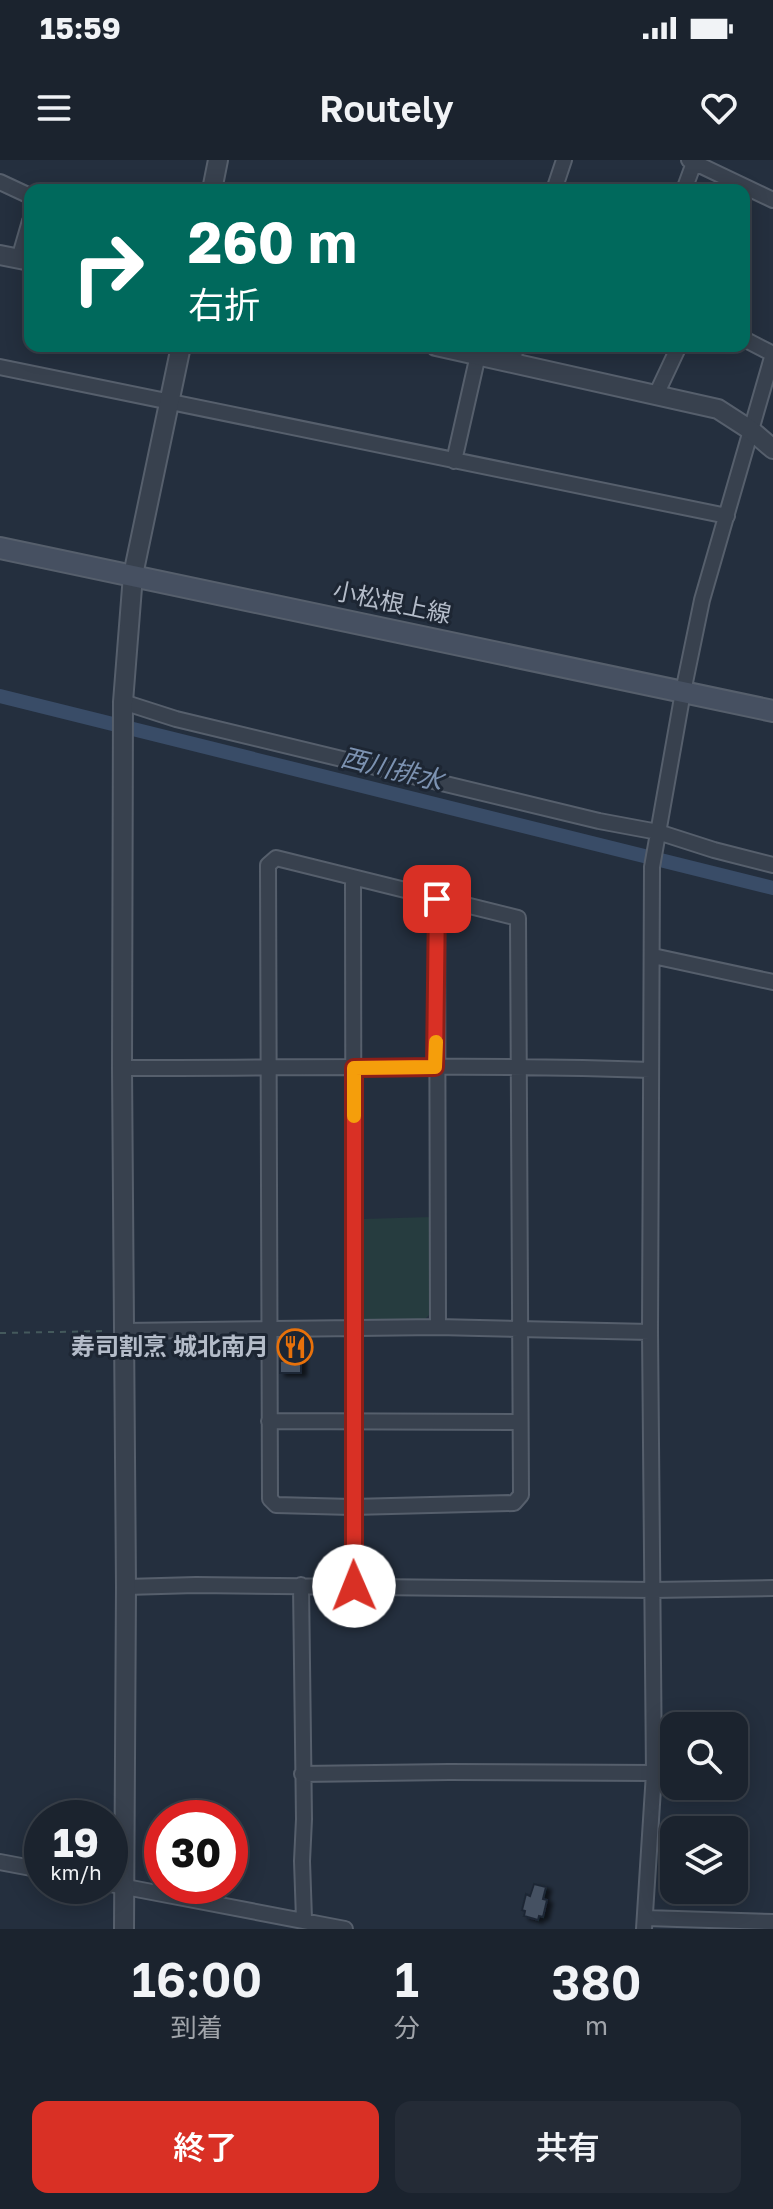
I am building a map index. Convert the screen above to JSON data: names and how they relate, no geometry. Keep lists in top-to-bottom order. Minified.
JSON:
{"streets":{"main road":["小松根上線"]},"water":["西川排水"],"places":{"restaurant":["寿司割烹 城北南月"]},"page":{"status":"15:59","header":"Routely","turn":["260 m","右折"],"speed":"19 km/h","limit":"30","eta":["16:00","到着","1","分","380","m"],"buttons":["終了","共有"]}}
